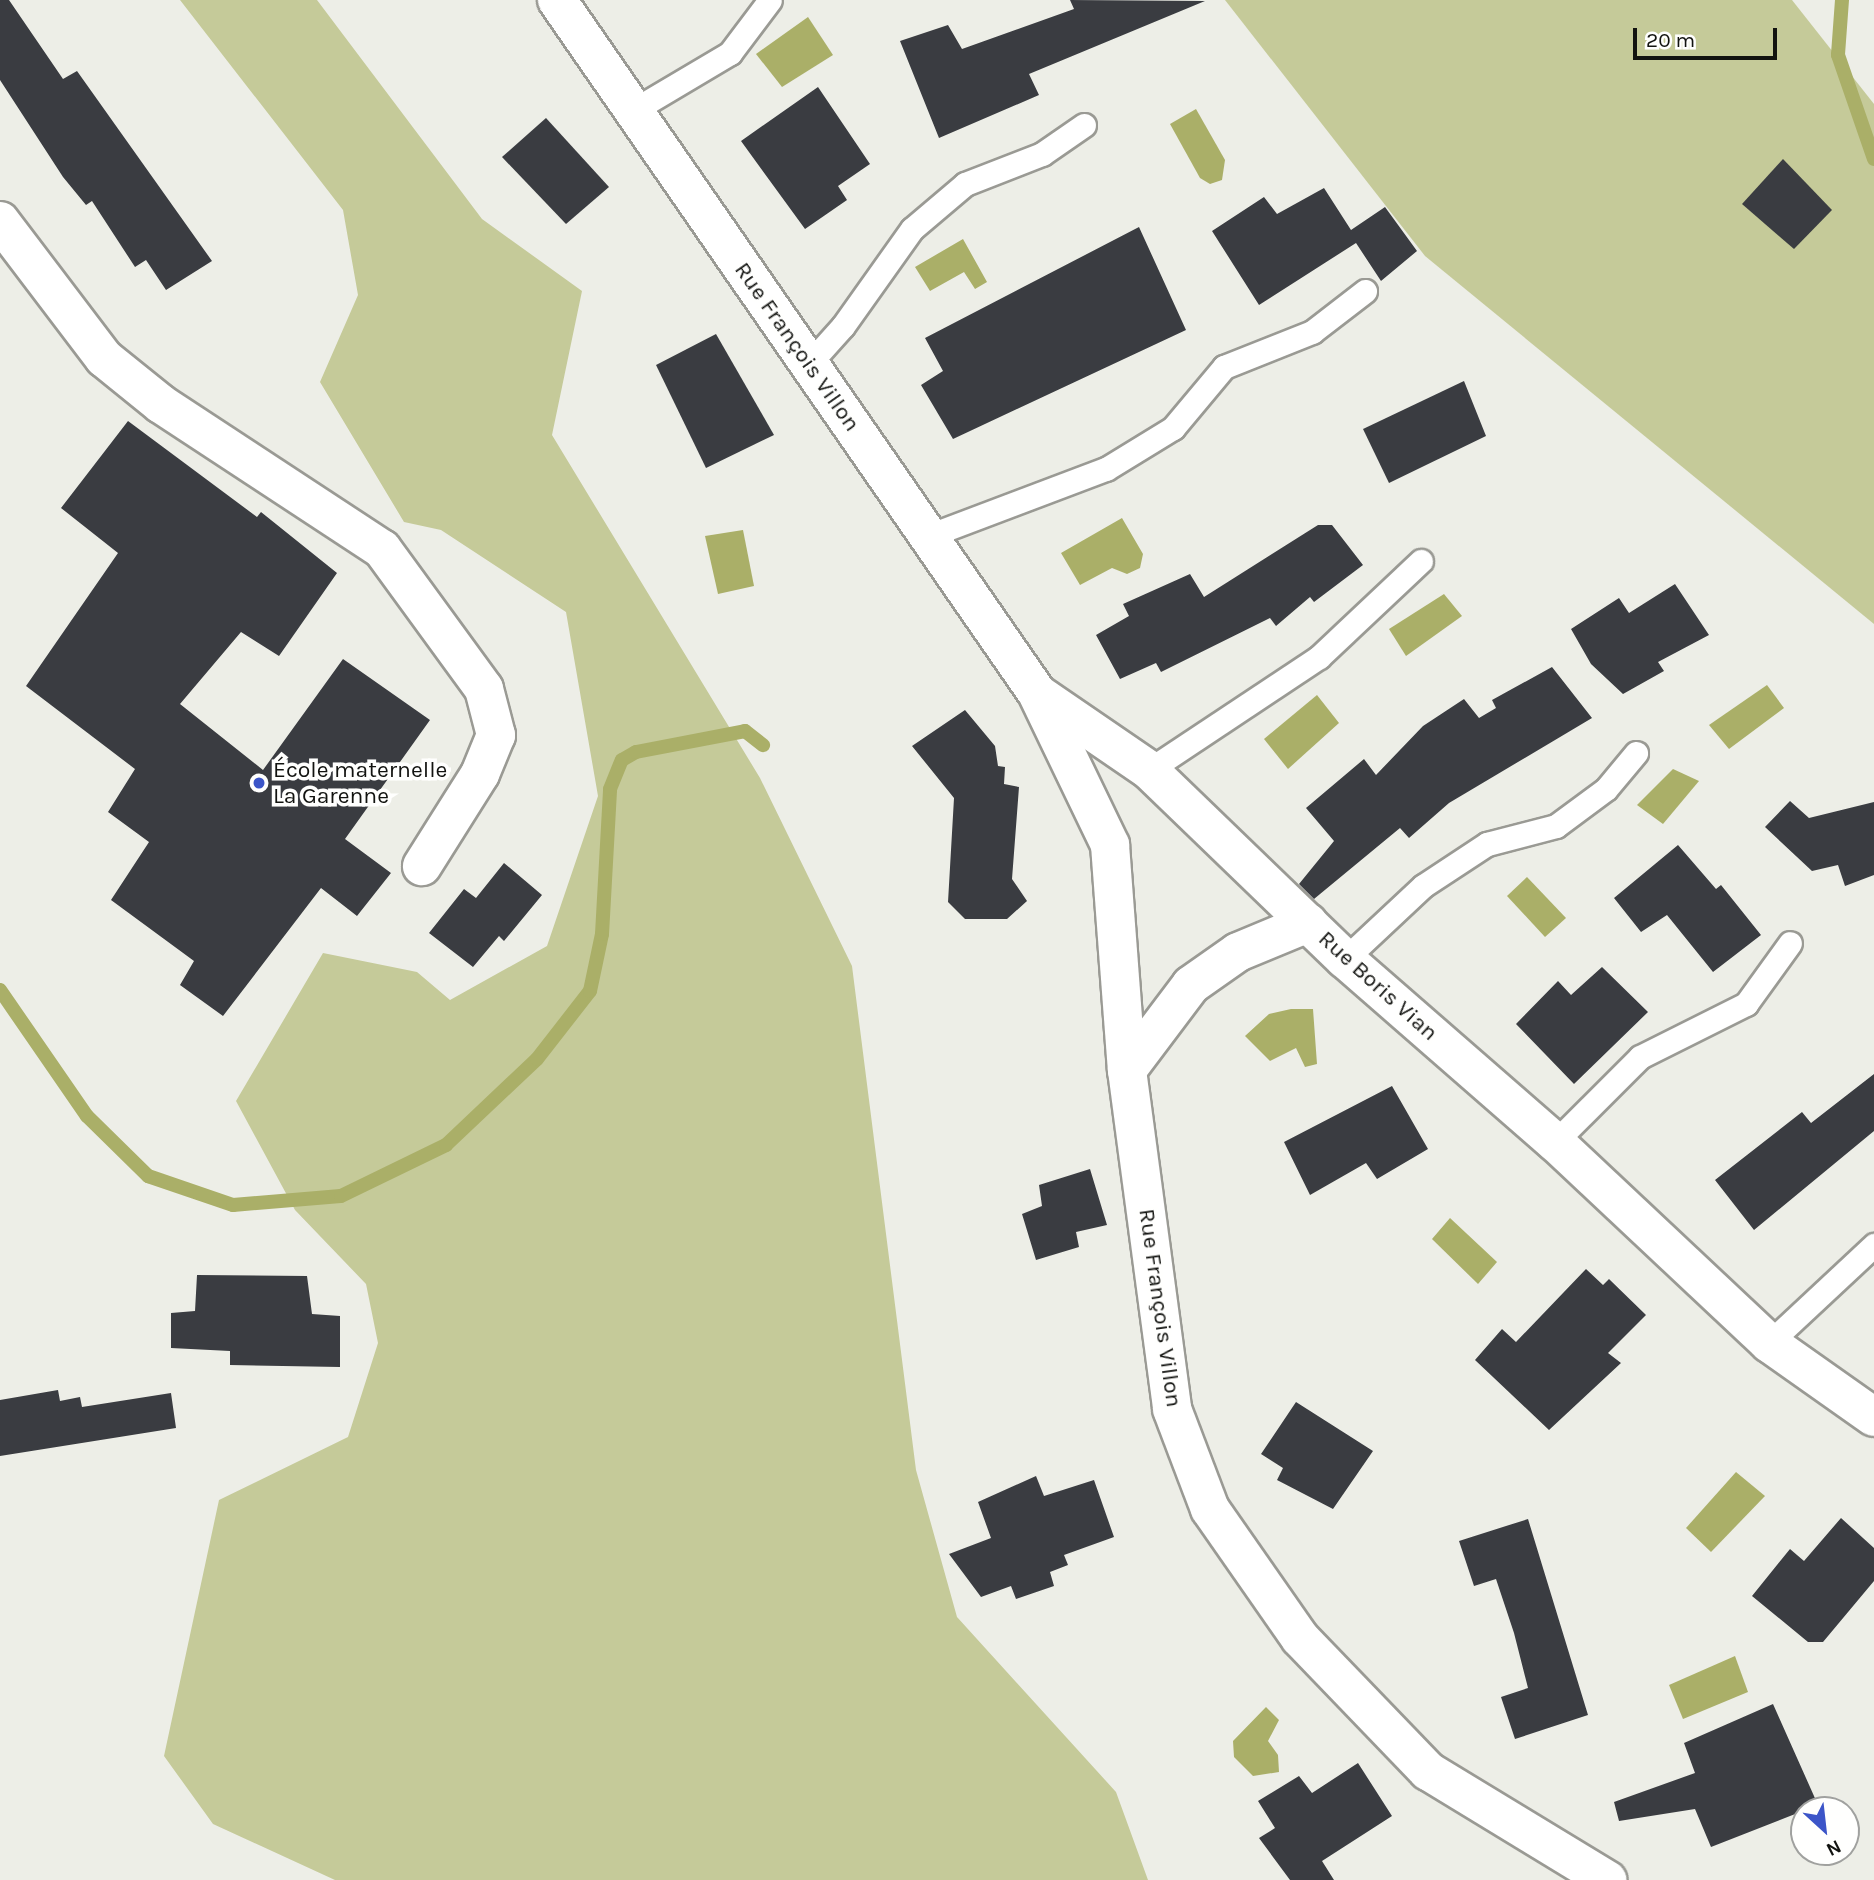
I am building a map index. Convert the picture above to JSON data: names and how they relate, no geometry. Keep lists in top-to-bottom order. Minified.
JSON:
{"streets":{"street":["Rue François Villon","Rue Boris Vian"]},"crossings":[["Rue François Villon","Rue Boris Vian"]],"places":["École maternelle La Garenne"],"scale_bar":"20 m","north":"bottom right"}
